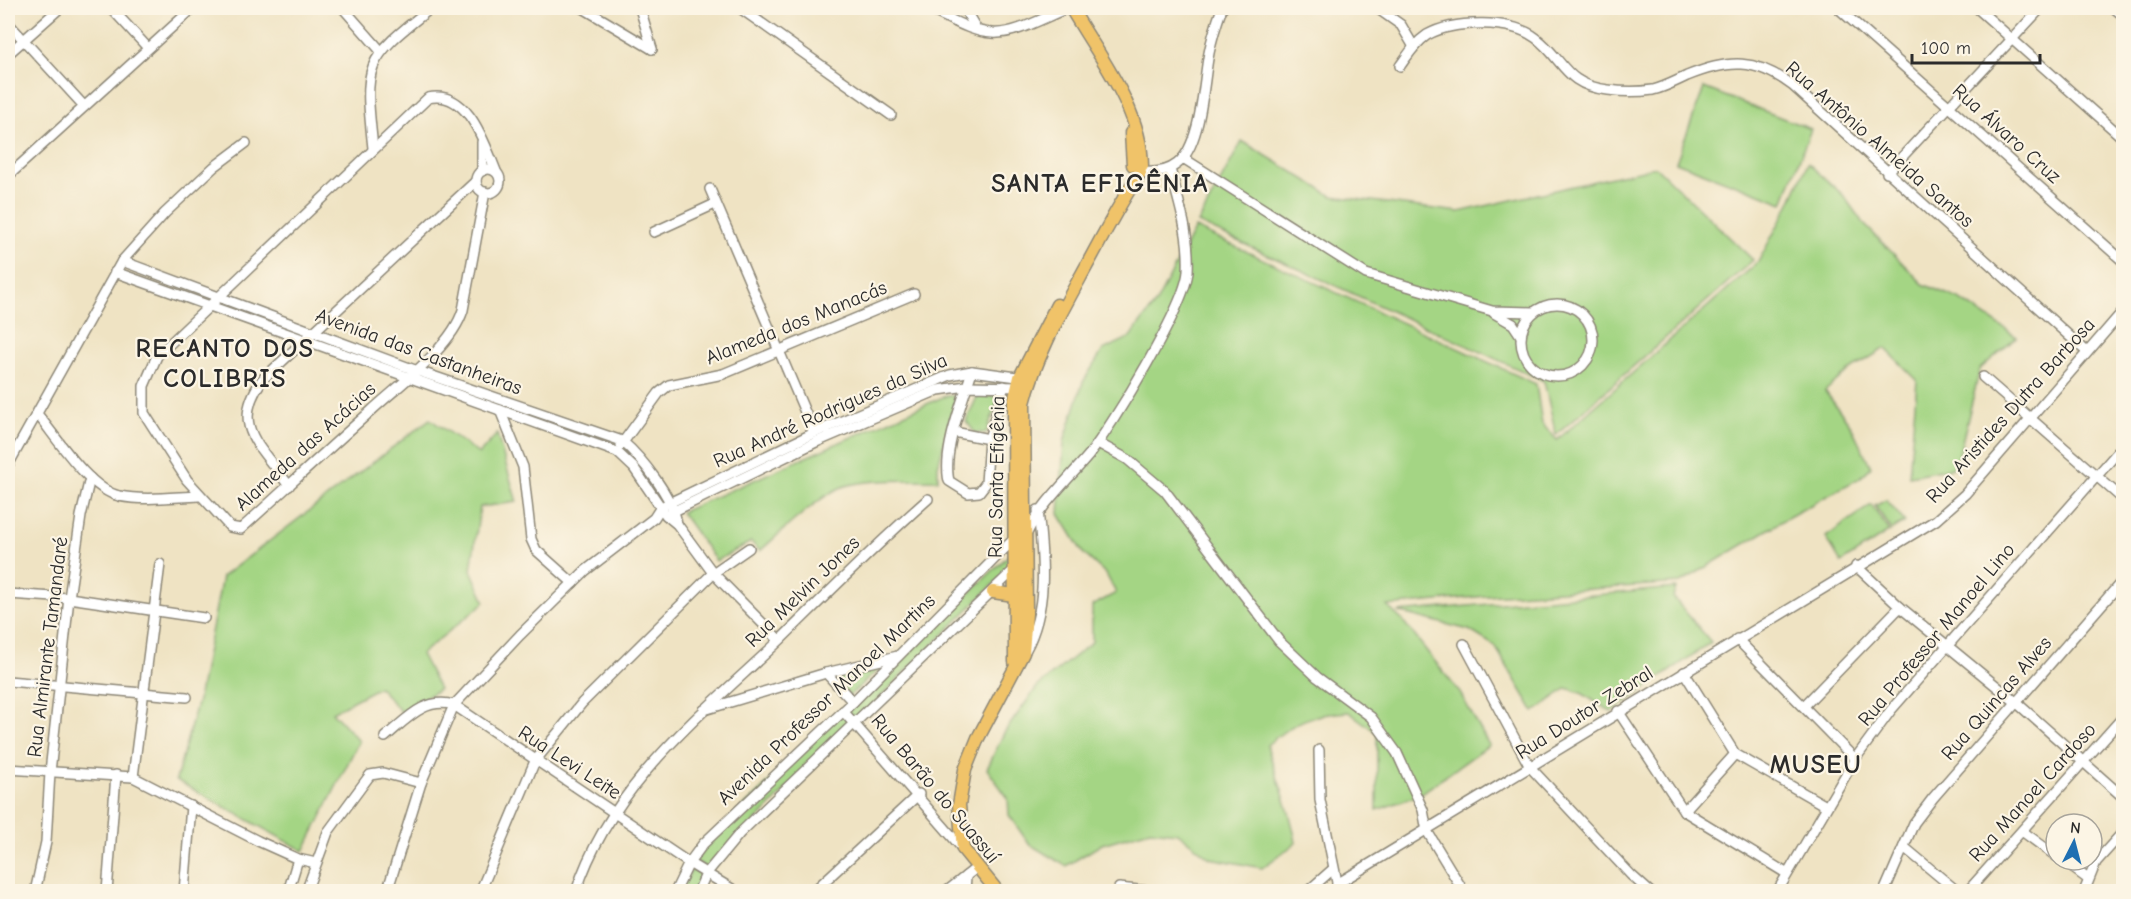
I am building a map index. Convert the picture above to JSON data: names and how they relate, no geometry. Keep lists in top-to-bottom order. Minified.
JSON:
{"streets":{"main road":["Rua Santa Efigênia","Rua Barão do Suassuí"],"street":["Rua Álvaro Cruz","Rua Antônio Almeida Santos","Alameda dos Manacás","Avenida das Castanheiras","Rua André Rodrigues da Silva","Rua Aristides Dutra Barbosa","Alameda das Acácias","Rua Melvin Jones","Rua Professor Manoel Lino","Rua Almirante Tamandaré","Rua Quincas Alves","Avenida Professor Manoel Martins","Rua Doutor Zebral","Rua Levi Leite","Rua Manoel Cardoso"]},"crossings":[["Rua Antônio Almeida Santos","Rua Aristides Dutra Barbosa"],["Alameda dos Manacás","Avenida das Castanheiras"],["Avenida das Castanheiras","Rua André Rodrigues da Silva"],["Avenida das Castanheiras","Alameda das Acácias"],["Rua André Rodrigues da Silva","Rua Santa Efigênia"],["Rua André Rodrigues da Silva","Rua Levi Leite"],["Rua Aristides Dutra Barbosa","Rua Doutor Zebral"],["Rua Santa Efigênia","Avenida Professor Manoel Martins"],["Rua Santa Efigênia","Rua Barão do Suassuí"],["Rua Melvin Jones","Rua Levi Leite"],["Avenida Professor Manoel Martins","Rua Levi Leite"],["Avenida Professor Manoel Martins","Rua Barão do Suassuí"]],"districts":["SANTA EFIGÊNIA","RECANTO DOS COLIBRIS","MUSEU"],"scale_bar":"100 m","north":"top"}
